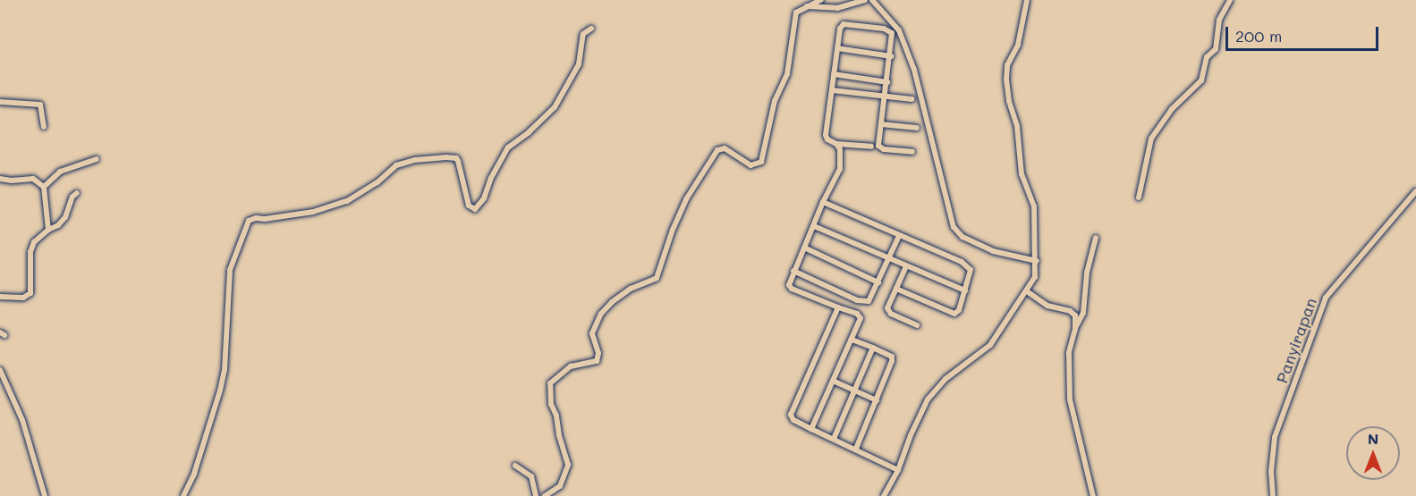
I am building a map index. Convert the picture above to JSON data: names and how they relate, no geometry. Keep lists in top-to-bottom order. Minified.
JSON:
{"streets":{"street":["Panyirapan"]},"scale_bar":"200 m","north":"top"}
